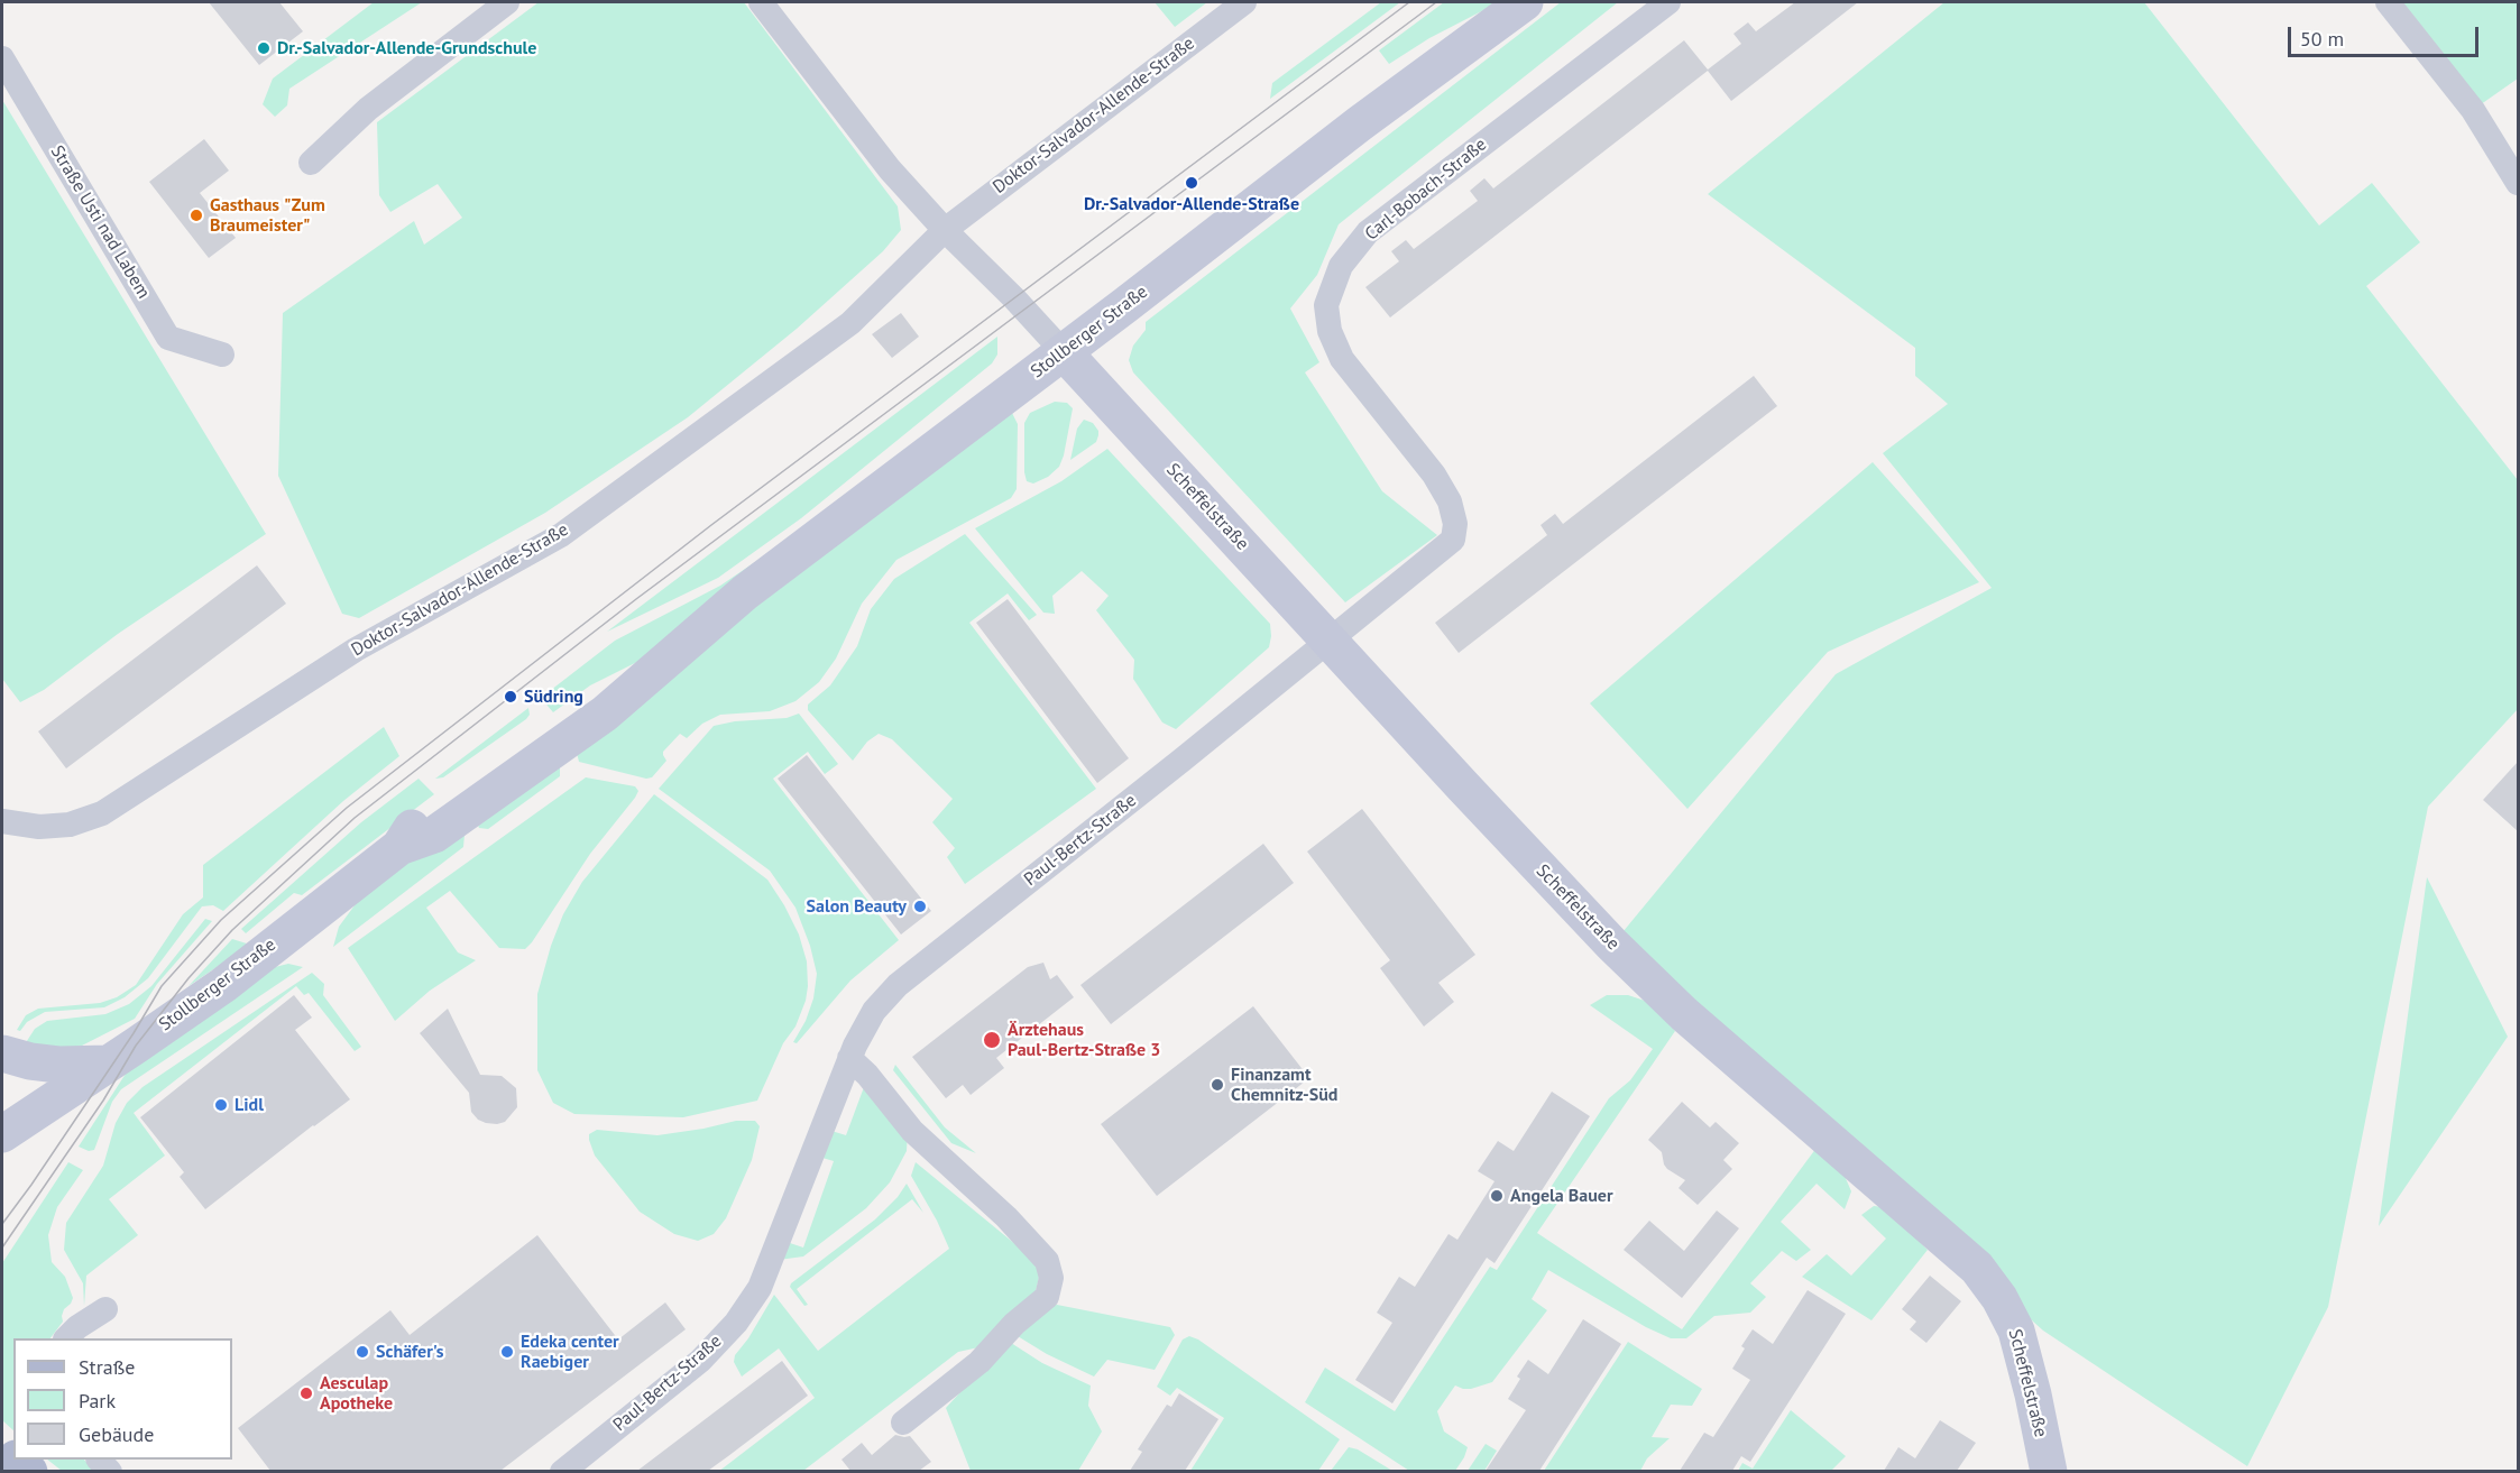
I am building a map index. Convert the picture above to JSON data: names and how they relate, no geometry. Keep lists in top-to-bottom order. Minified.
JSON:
{"streets":{"main road":["Stollberger Straße","Scheffelstraße"],"street":["Doktor-Salvador-Allende-Straße","Carl-Bobach-Straße","Straße Usti nad Labem","Paul-Bertz-Straße"]},"crossings":[["Carl-Bobach-Straße","Scheffelstraße"],["Carl-Bobach-Straße","Paul-Bertz-Straße"],["Stollberger Straße","Scheffelstraße"],["Scheffelstraße","Paul-Bertz-Straße"]],"places":["Dr.-Salvador-Allende-Grundschule","Dr.-Salvador-Allende-Straße","Gasthaus \"Zum Braumeister\"","Südring","Salon Beauty","Ärztehaus Paul-Bertz-Straße 3","Finanzamt Chemnitz-Süd","Lidl","Angela Bauer","Schäfer's","Edeka center Raebiger","Aesculap Apotheke"],"legend":["Straße","Park","Gebäude"],"scale_bar":"50 m"}
